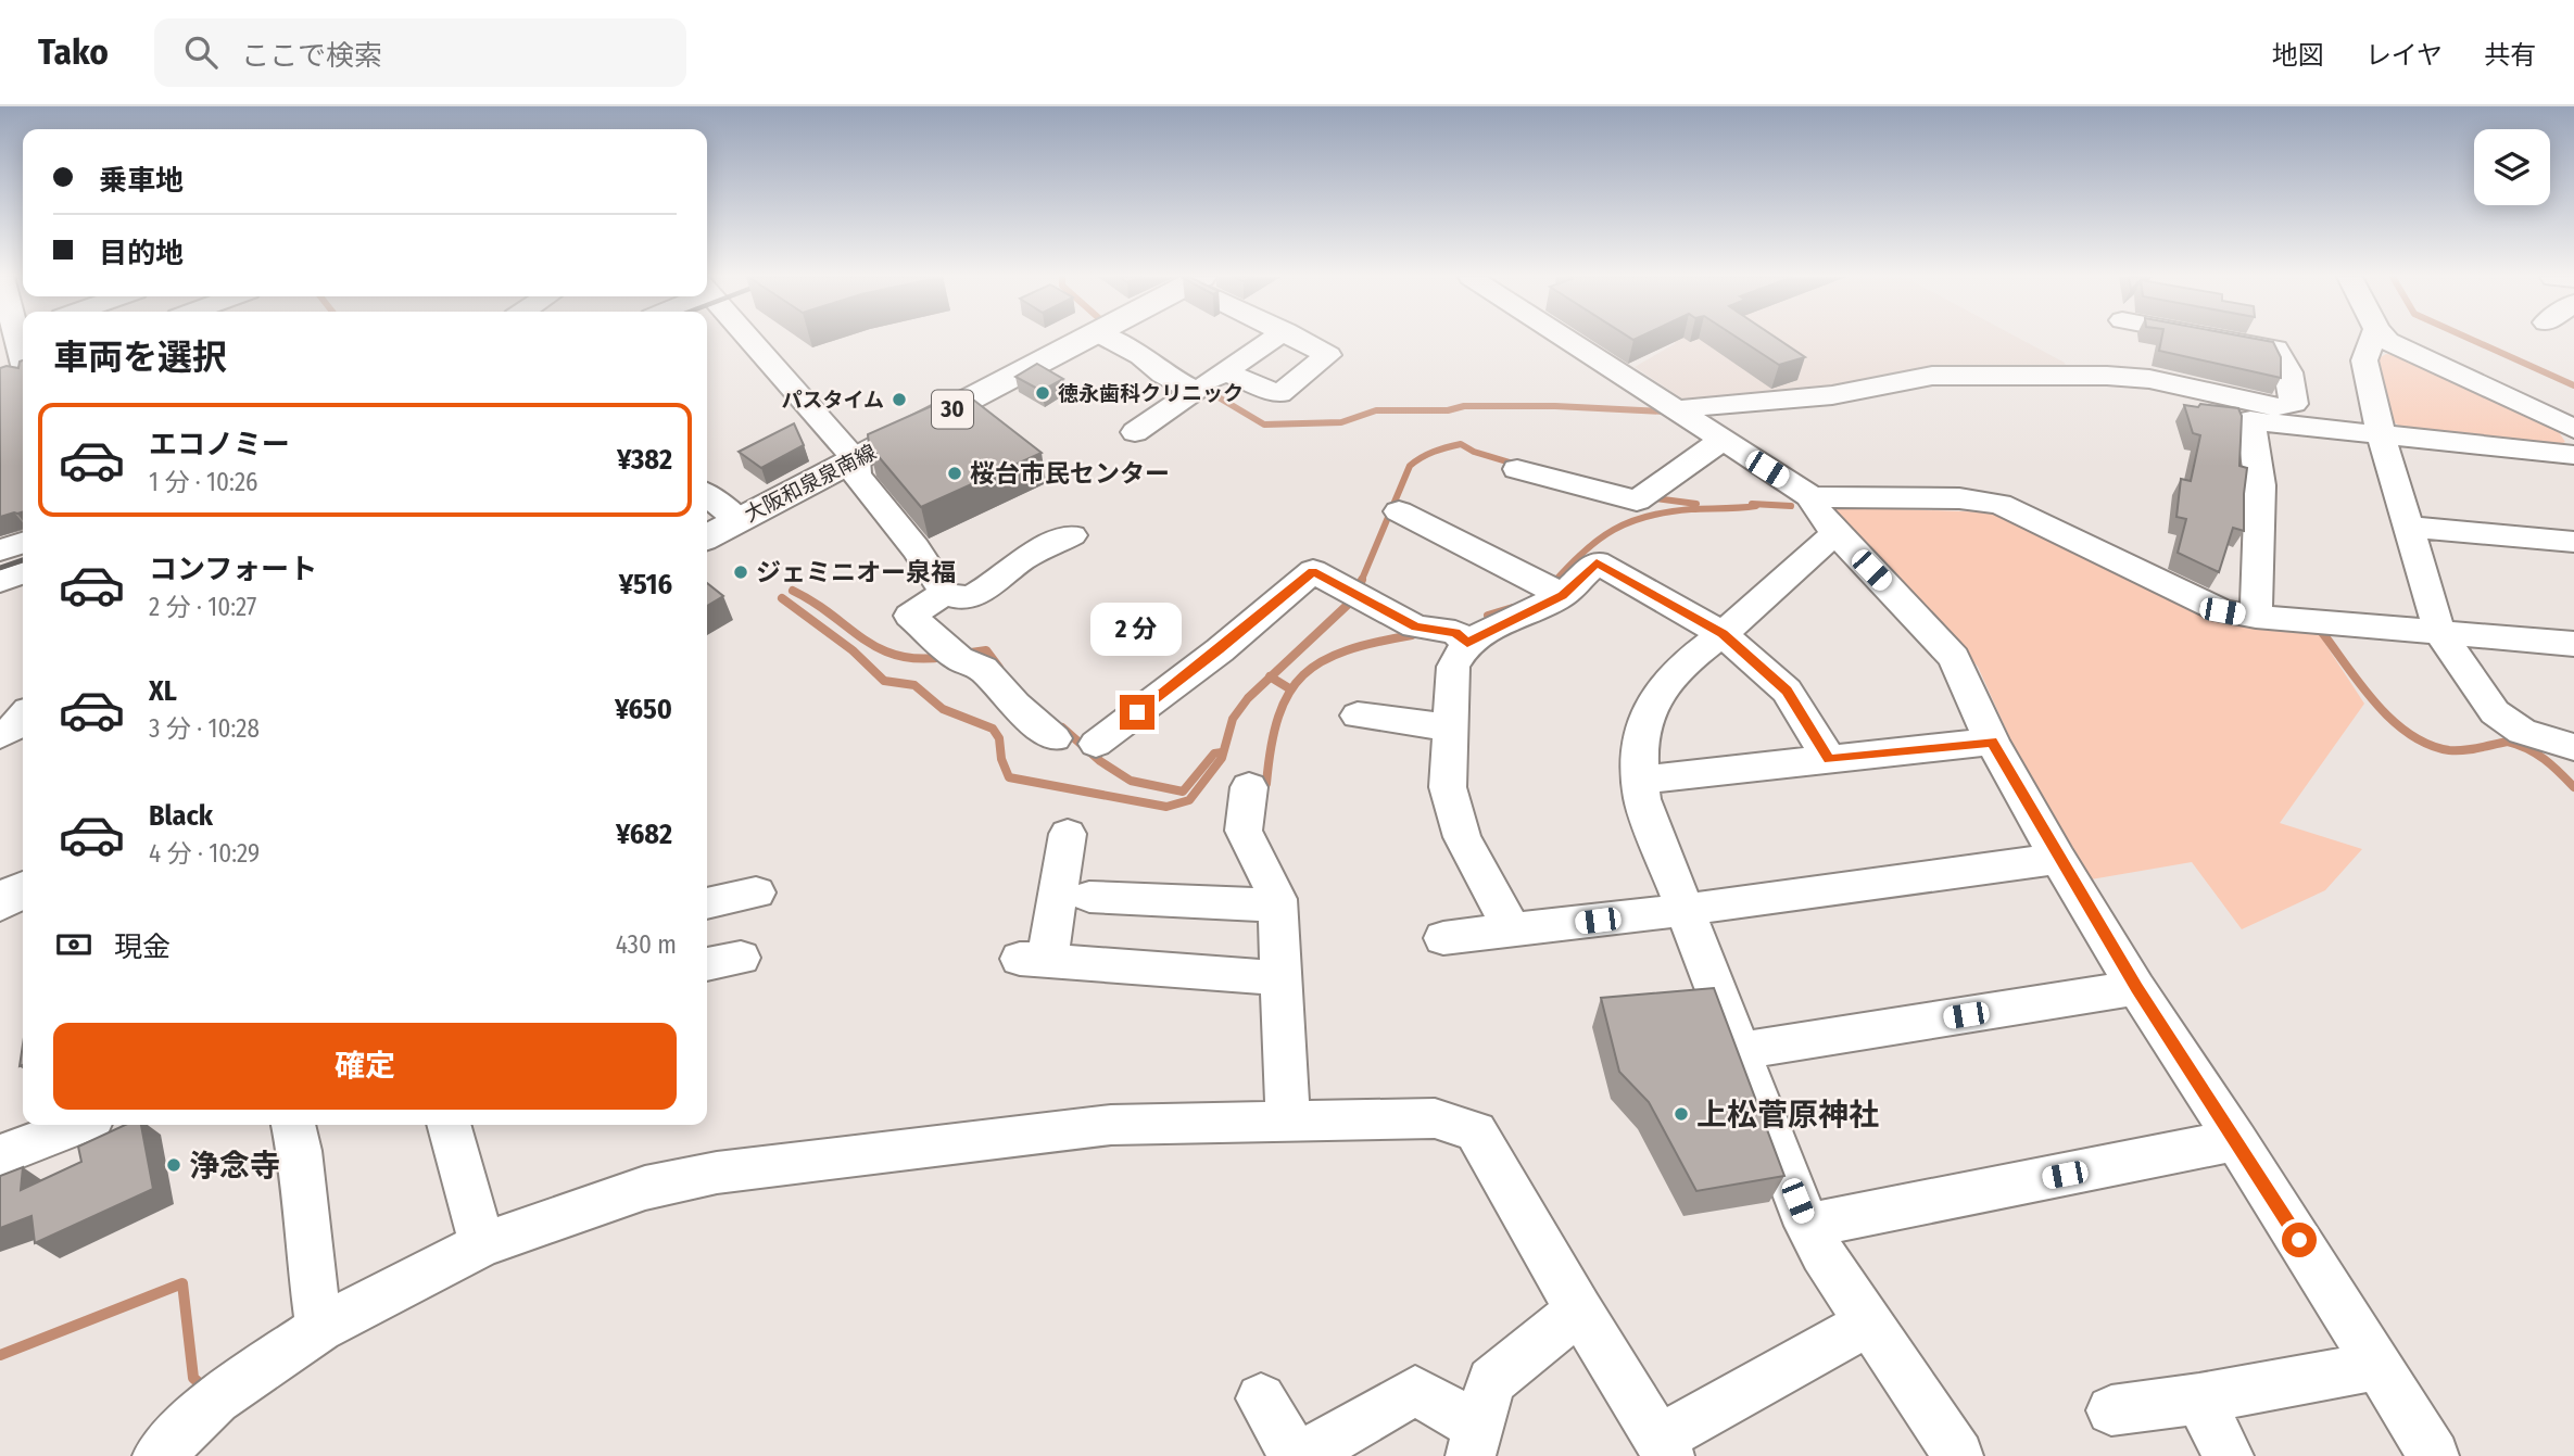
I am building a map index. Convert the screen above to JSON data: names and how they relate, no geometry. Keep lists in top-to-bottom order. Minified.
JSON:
{"streets":{"main road":["30","大阪和泉泉南線"]},"places":["徳永歯科クリニック","パスタイム","桜台市民センター","ジェミニオー泉福","上松菅原神社","浄念寺"],"page":{"header":"Tako","search":"ここで検索","nav":["地図","レイヤ","共有"],"banner":["乗車地","目的地"],"heading":"車両を選択","list":[{"name":"エコノミー","note":"1 分 · 10:26","value":"¥382"},{"name":"コンフォート","note":"2 分 · 10:27","value":"¥516"},{"name":"XL","note":"3 分 · 10:28","value":"¥650"},{"name":"Black","note":"4 分 · 10:29","value":"¥682"}],"bubble":"2 分","pay":["現金","430 m"],"buttons":"確定"}}
